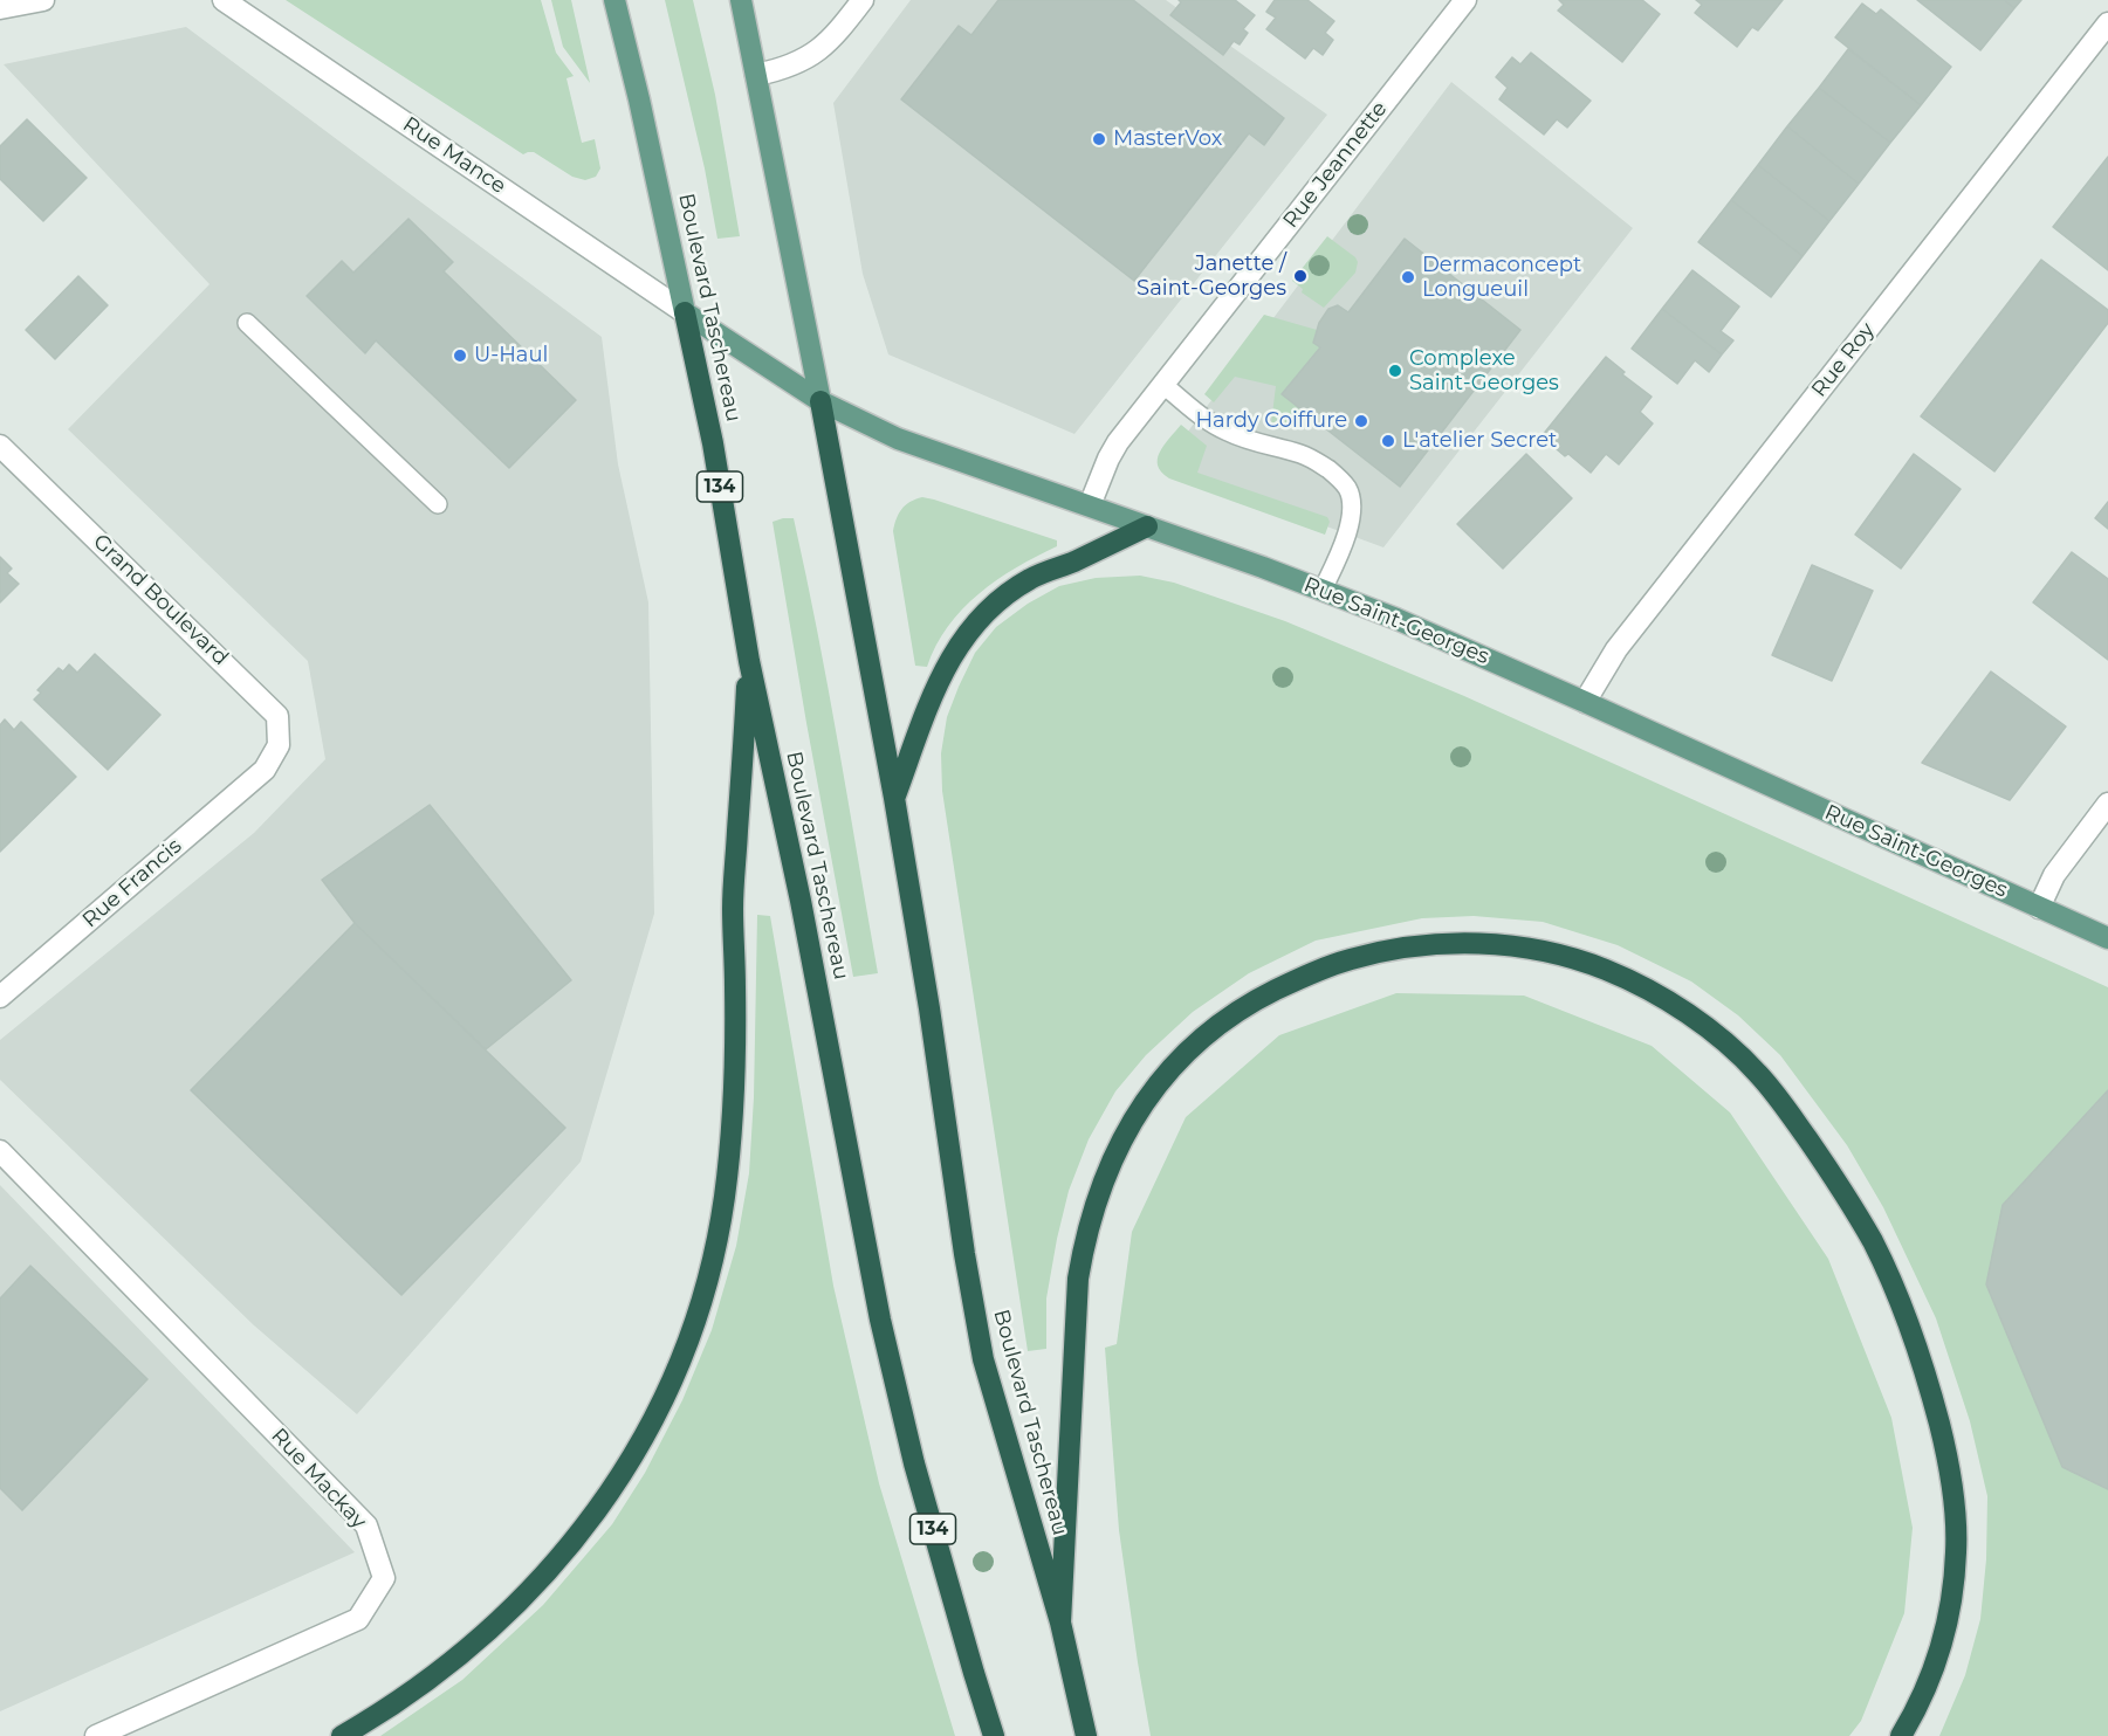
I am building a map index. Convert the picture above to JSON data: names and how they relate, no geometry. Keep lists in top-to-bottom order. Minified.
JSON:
{"streets":{"highway":["Boulevard Taschereau","134"],"main road":["Rue Saint-Georges"],"street":["Rue Mance","Rue Jeannette","Rue Roy","Grand Boulevard","Rue Francis","Rue Mackay"]},"crossings":[["Rue Mance","Boulevard Taschereau"],["Rue Mance","Rue Saint-Georges"],["Rue Jeannette","Rue Saint-Georges"],["Boulevard Taschereau","Rue Saint-Georges"],["Rue Roy","Rue Saint-Georges"],["Grand Boulevard","Rue Francis"]],"places":["MasterVox","Janette / Saint-Georges","Dermaconcept Longueuil","U-Haul","Complexe Saint-Georges","Hardy Coiffure","L'atelier Secret"]}
